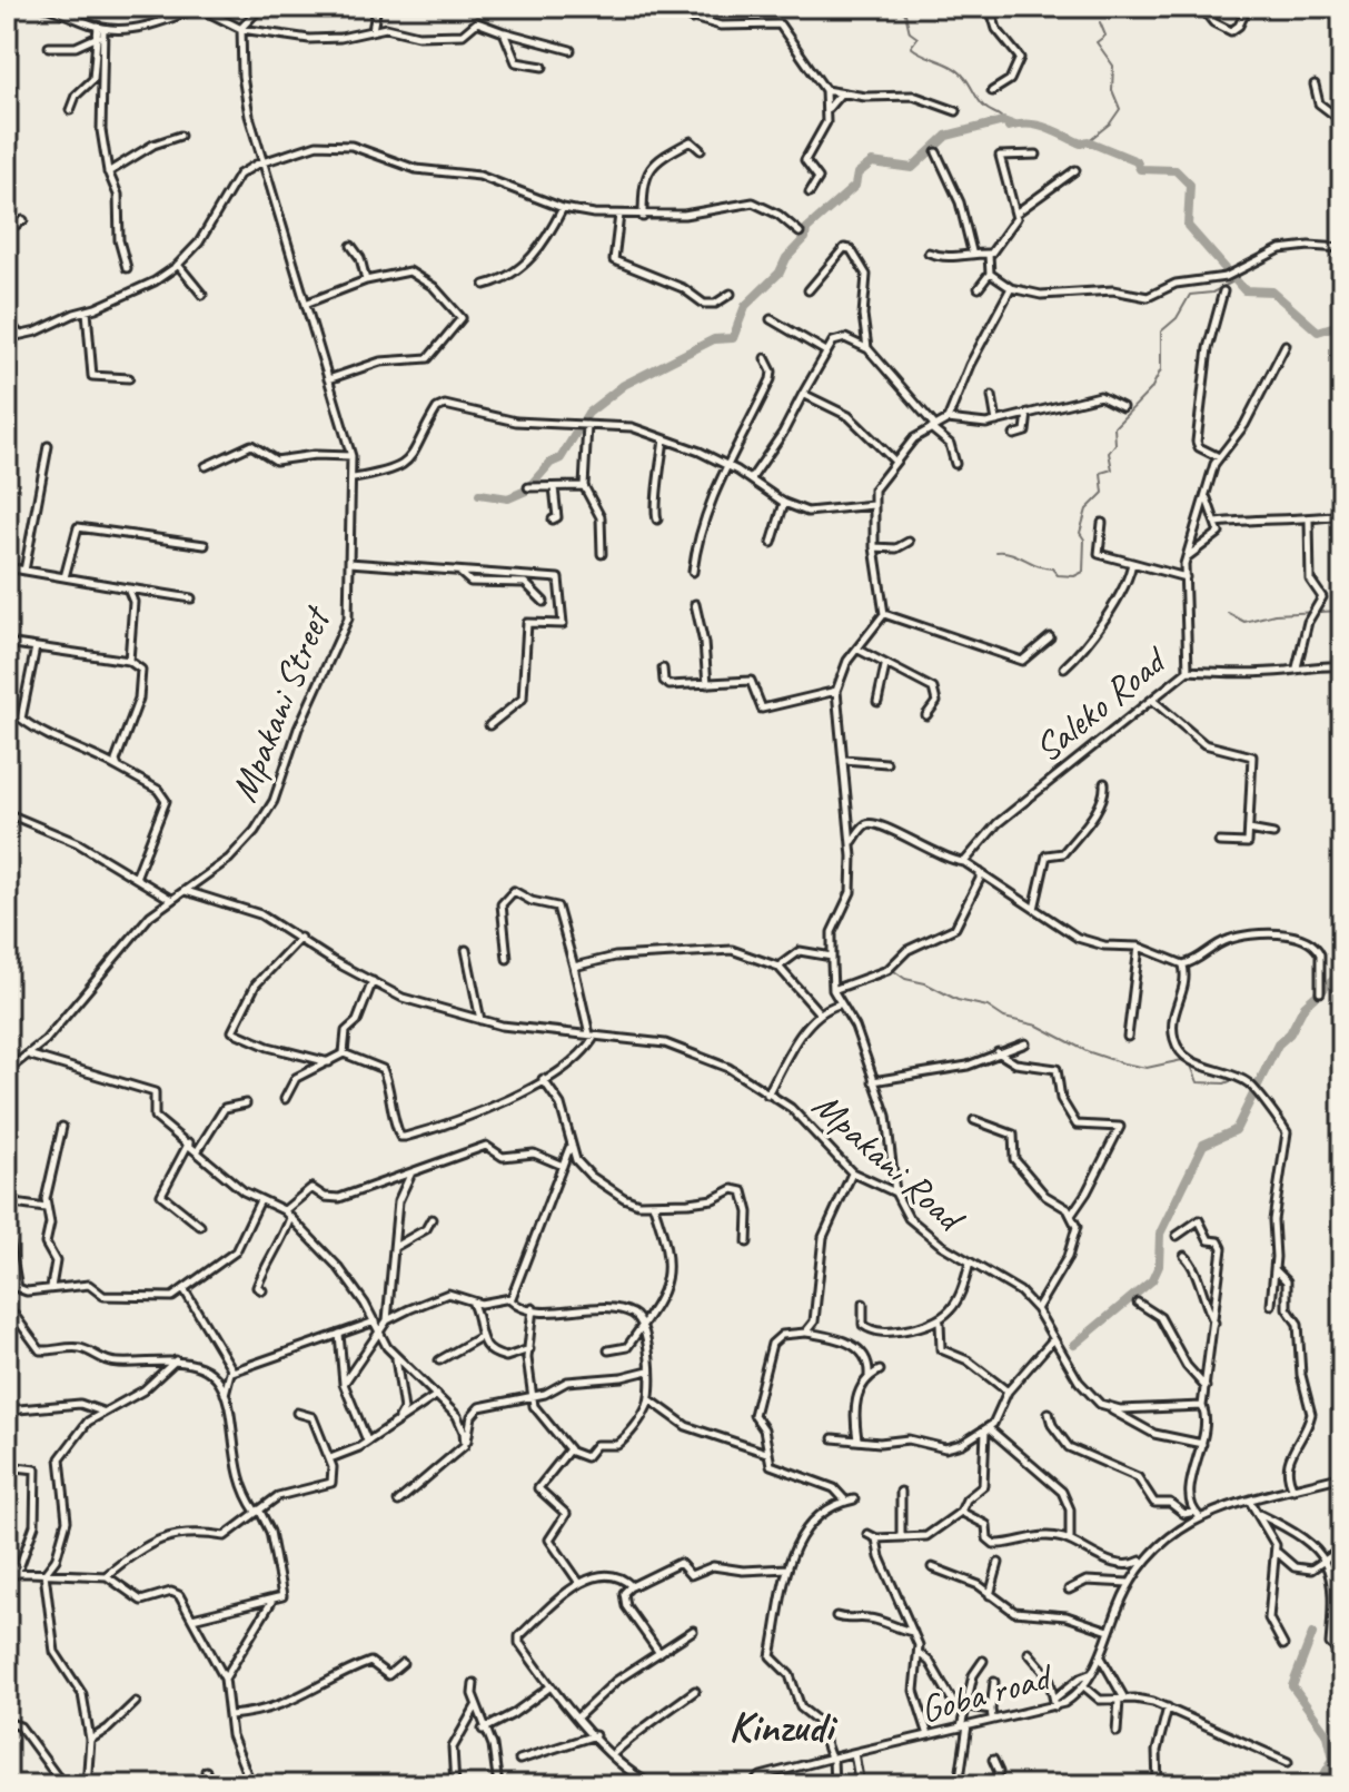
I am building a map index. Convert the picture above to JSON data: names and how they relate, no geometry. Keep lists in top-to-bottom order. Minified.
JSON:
{"streets":{"street":["Mpakani Street","Saleko Road","Mpakani Road","Goba road"]},"crossings":[["Mpakani Street","Mpakani Road"]],"districts":["Kinzudi"]}
